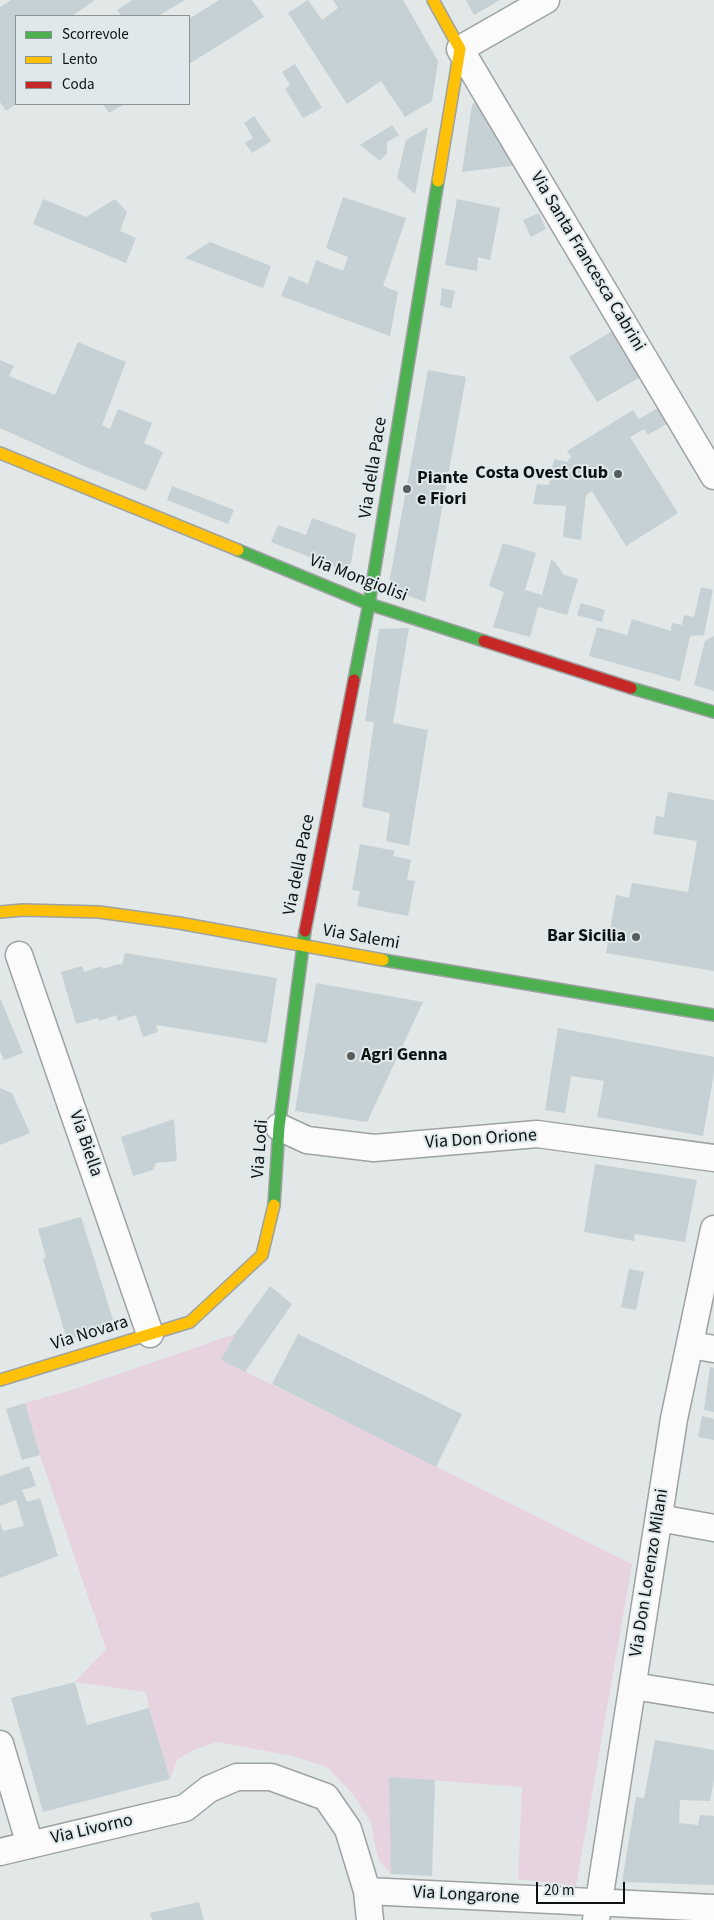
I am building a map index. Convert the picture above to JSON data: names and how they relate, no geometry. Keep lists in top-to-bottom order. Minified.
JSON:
{"streets":{"street":["Via Santa Francesca Cabrini","Via della Pace","Via Mongiolisi","Via Salemi","Via Don Orione","Via Biella","Via Lodi","Via Novara","Via Don Lorenzo Milani","Via Livorno","Via Longarone"]},"crossings":[["Via Santa Francesca Cabrini","Via della Pace"],["Via della Pace","Via Mongiolisi"],["Via della Pace","Via Salemi"],["Via della Pace","Via Lodi"],["Via Salemi","Via Lodi"],["Via Don Orione","Via Lodi"],["Via Biella","Via Novara"],["Via Lodi","Via Novara"],["Via Don Lorenzo Milani","Via Longarone"],["Via Livorno","Via Longarone"]],"places":["Costa Ovest Club","Piante e Fiori","Bar Sicilia","Agri Genna"],"legend":["Scorrevole","Lento","Coda"],"scale_bar":"20 m"}
